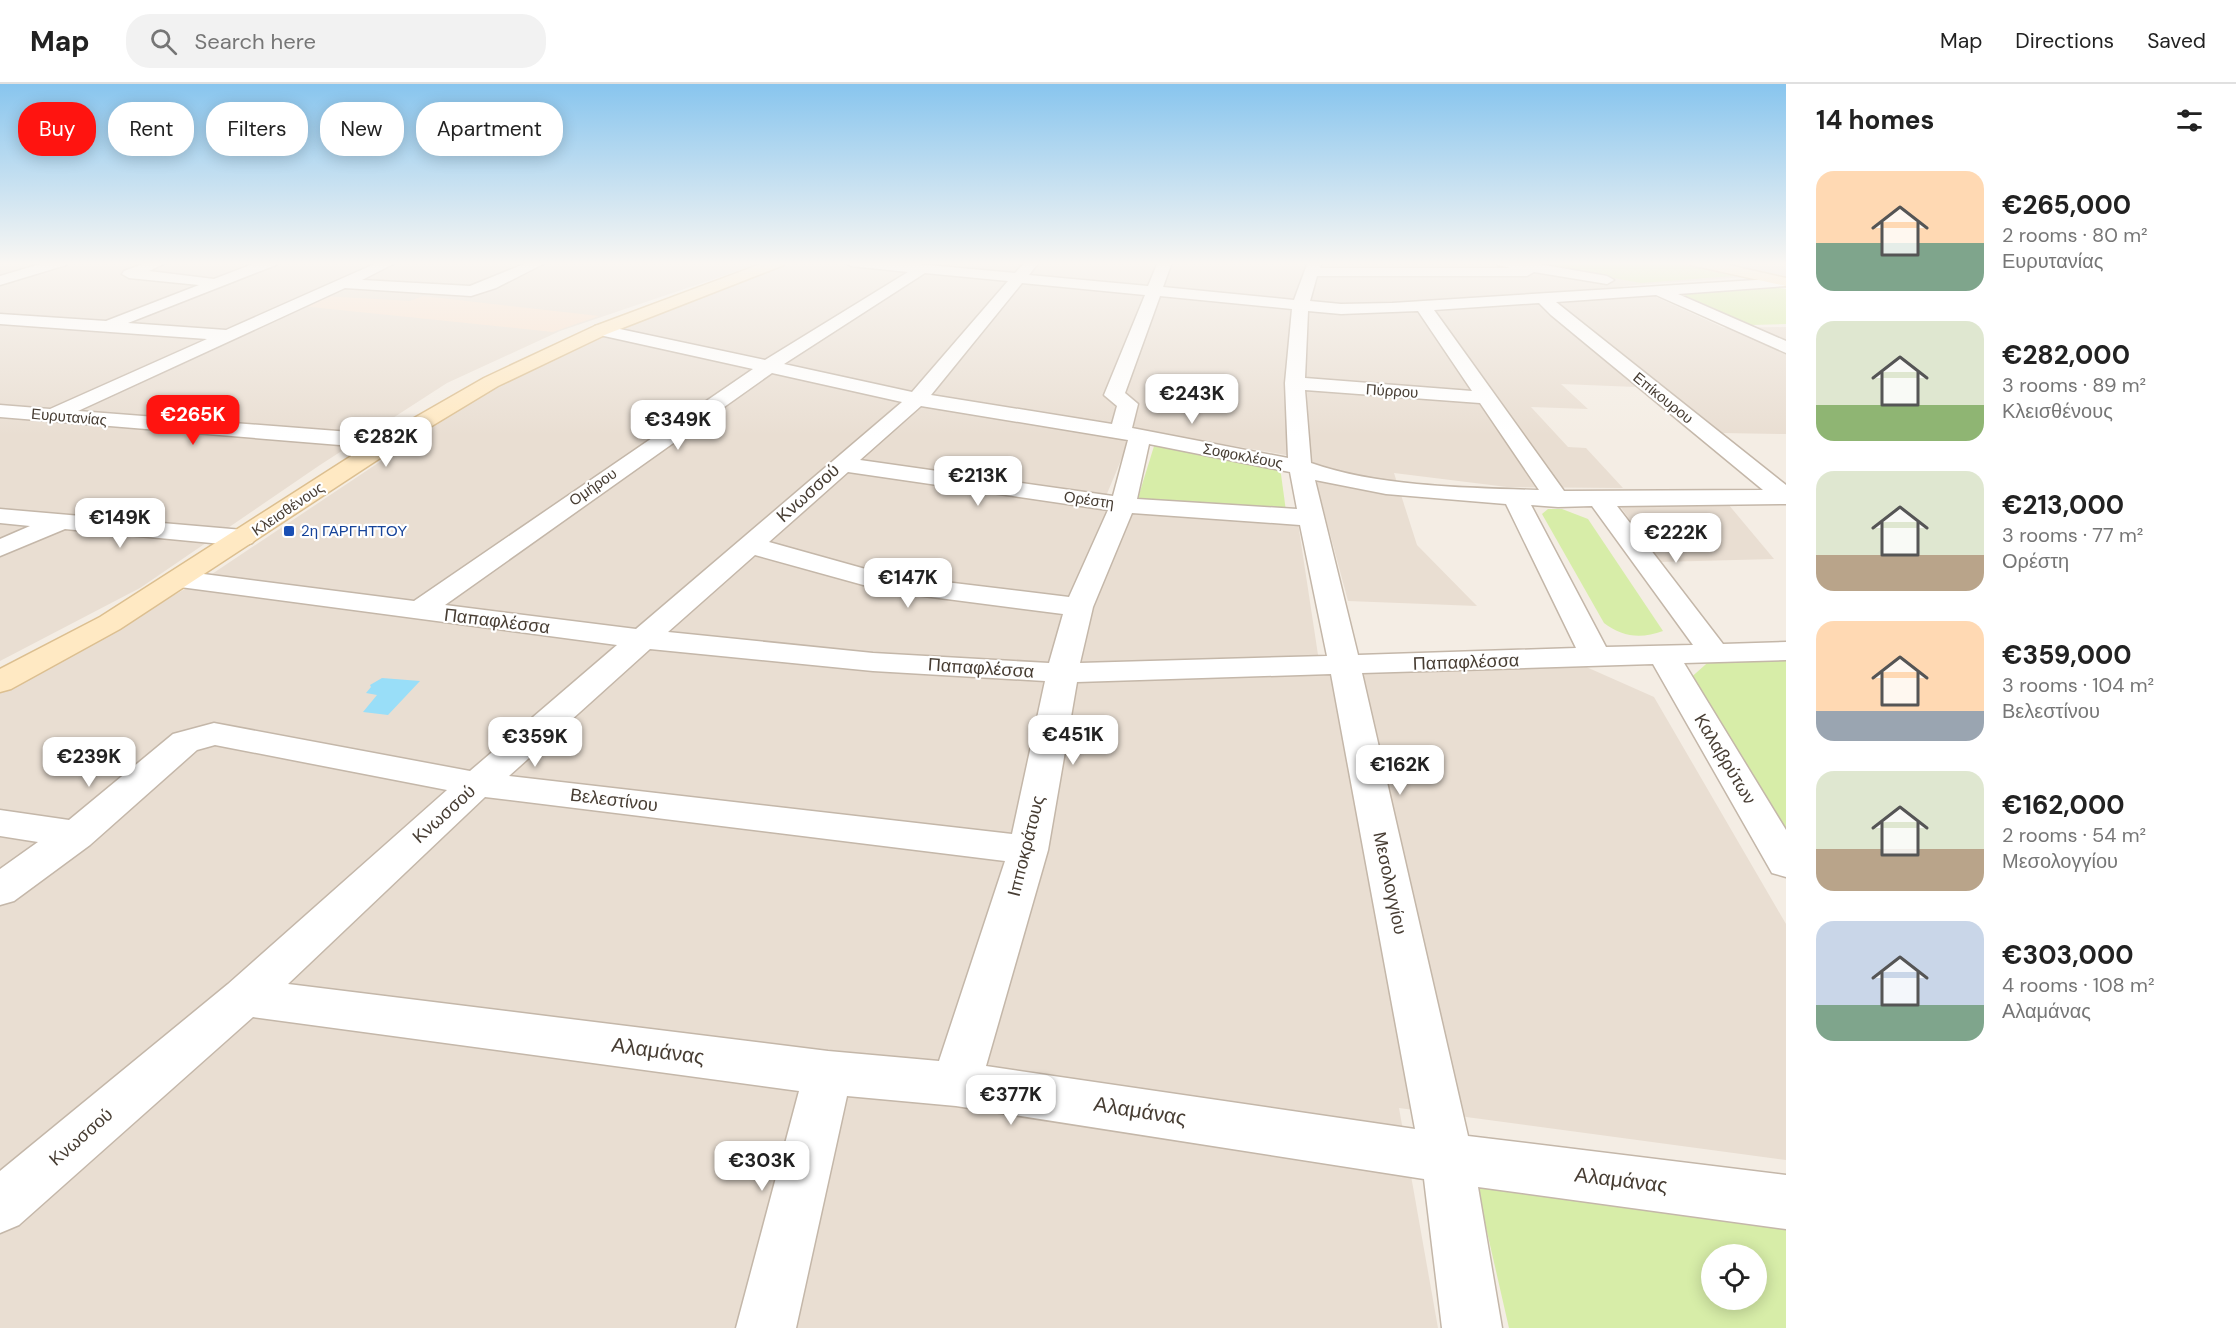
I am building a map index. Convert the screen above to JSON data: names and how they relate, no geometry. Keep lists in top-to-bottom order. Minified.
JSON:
{"streets":{"main road":["Κλεισθένους"],"street":["Πύρρου","Επίκουρου","Ευρυτανίας","Σοφοκλέους","Ομήρου","Κνωσσού","Ορέστη","Παπαφλέσσα","Καλαβρύτων","Βελεστίνου","Ιπποκράτους","Μεσολογγίου","Αλαμάνας"]},"crossings":[["Πύρρου","Μεσολογγίου"],["Επίκουρου","Σοφοκλέους"],["Ευρυτανίας","Κλεισθένους"],["Σοφοκλέους","Ομήρου"],["Σοφοκλέους","Κνωσσού"],["Σοφοκλέους","Κλεισθένους"],["Σοφοκλέους","Ιπποκράτους"],["Σοφοκλέους","Μεσολογγίου"],["Ομήρου","Παπαφλέσσα"],["Κνωσσού","Ορέστη"],["Κνωσσού","Παπαφλέσσα"],["Κνωσσού","Βελεστίνου"],["Κνωσσού","Αλαμάνας"],["Ορέστη","Ιπποκράτους"],["Ορέστη","Μεσολογγίου"],["Κλεισθένους","Παπαφλέσσα"],["Παπαφλέσσα","Καλαβρύτων"],["Παπαφλέσσα","Ιπποκράτους"],["Παπαφλέσσα","Μεσολογγίου"],["Βελεστίνου","Ιπποκράτους"],["Ιπποκράτους","Αλαμάνας"],["Μεσολογγίου","Αλαμάνας"]],"places":{"transit":["2η ΓΑΡΓΗΤΤΟΥ"]},"page":{"header":"Map","search":"Search here","nav":["Map","Directions","Saved"],"heading":"14 homes","chip":["Buy","Rent","Filters","New","Apartment"],"list":[{"name":"€265,000","note":"2 rooms · 80 m² · Ευρυτανίας"},{"name":"€282,000","note":"3 rooms · 89 m² · Κλεισθένους"},{"name":"€213,000","note":"3 rooms · 77 m² · Ορέστη"},{"name":"€359,000","note":"3 rooms · 104 m² · Βελεστίνου"},{"name":"€162,000","note":"2 rooms · 54 m² · Μεσολογγίου"},{"name":"€303,000","note":"4 rooms · 108 m² · Αλαμάνας"}],"price":["€243K","€265K","€349K","€282K","€213K","€149K","€222K","€147K","€451K","€359K","€239K","€162K","€377K","€303K"]}}
